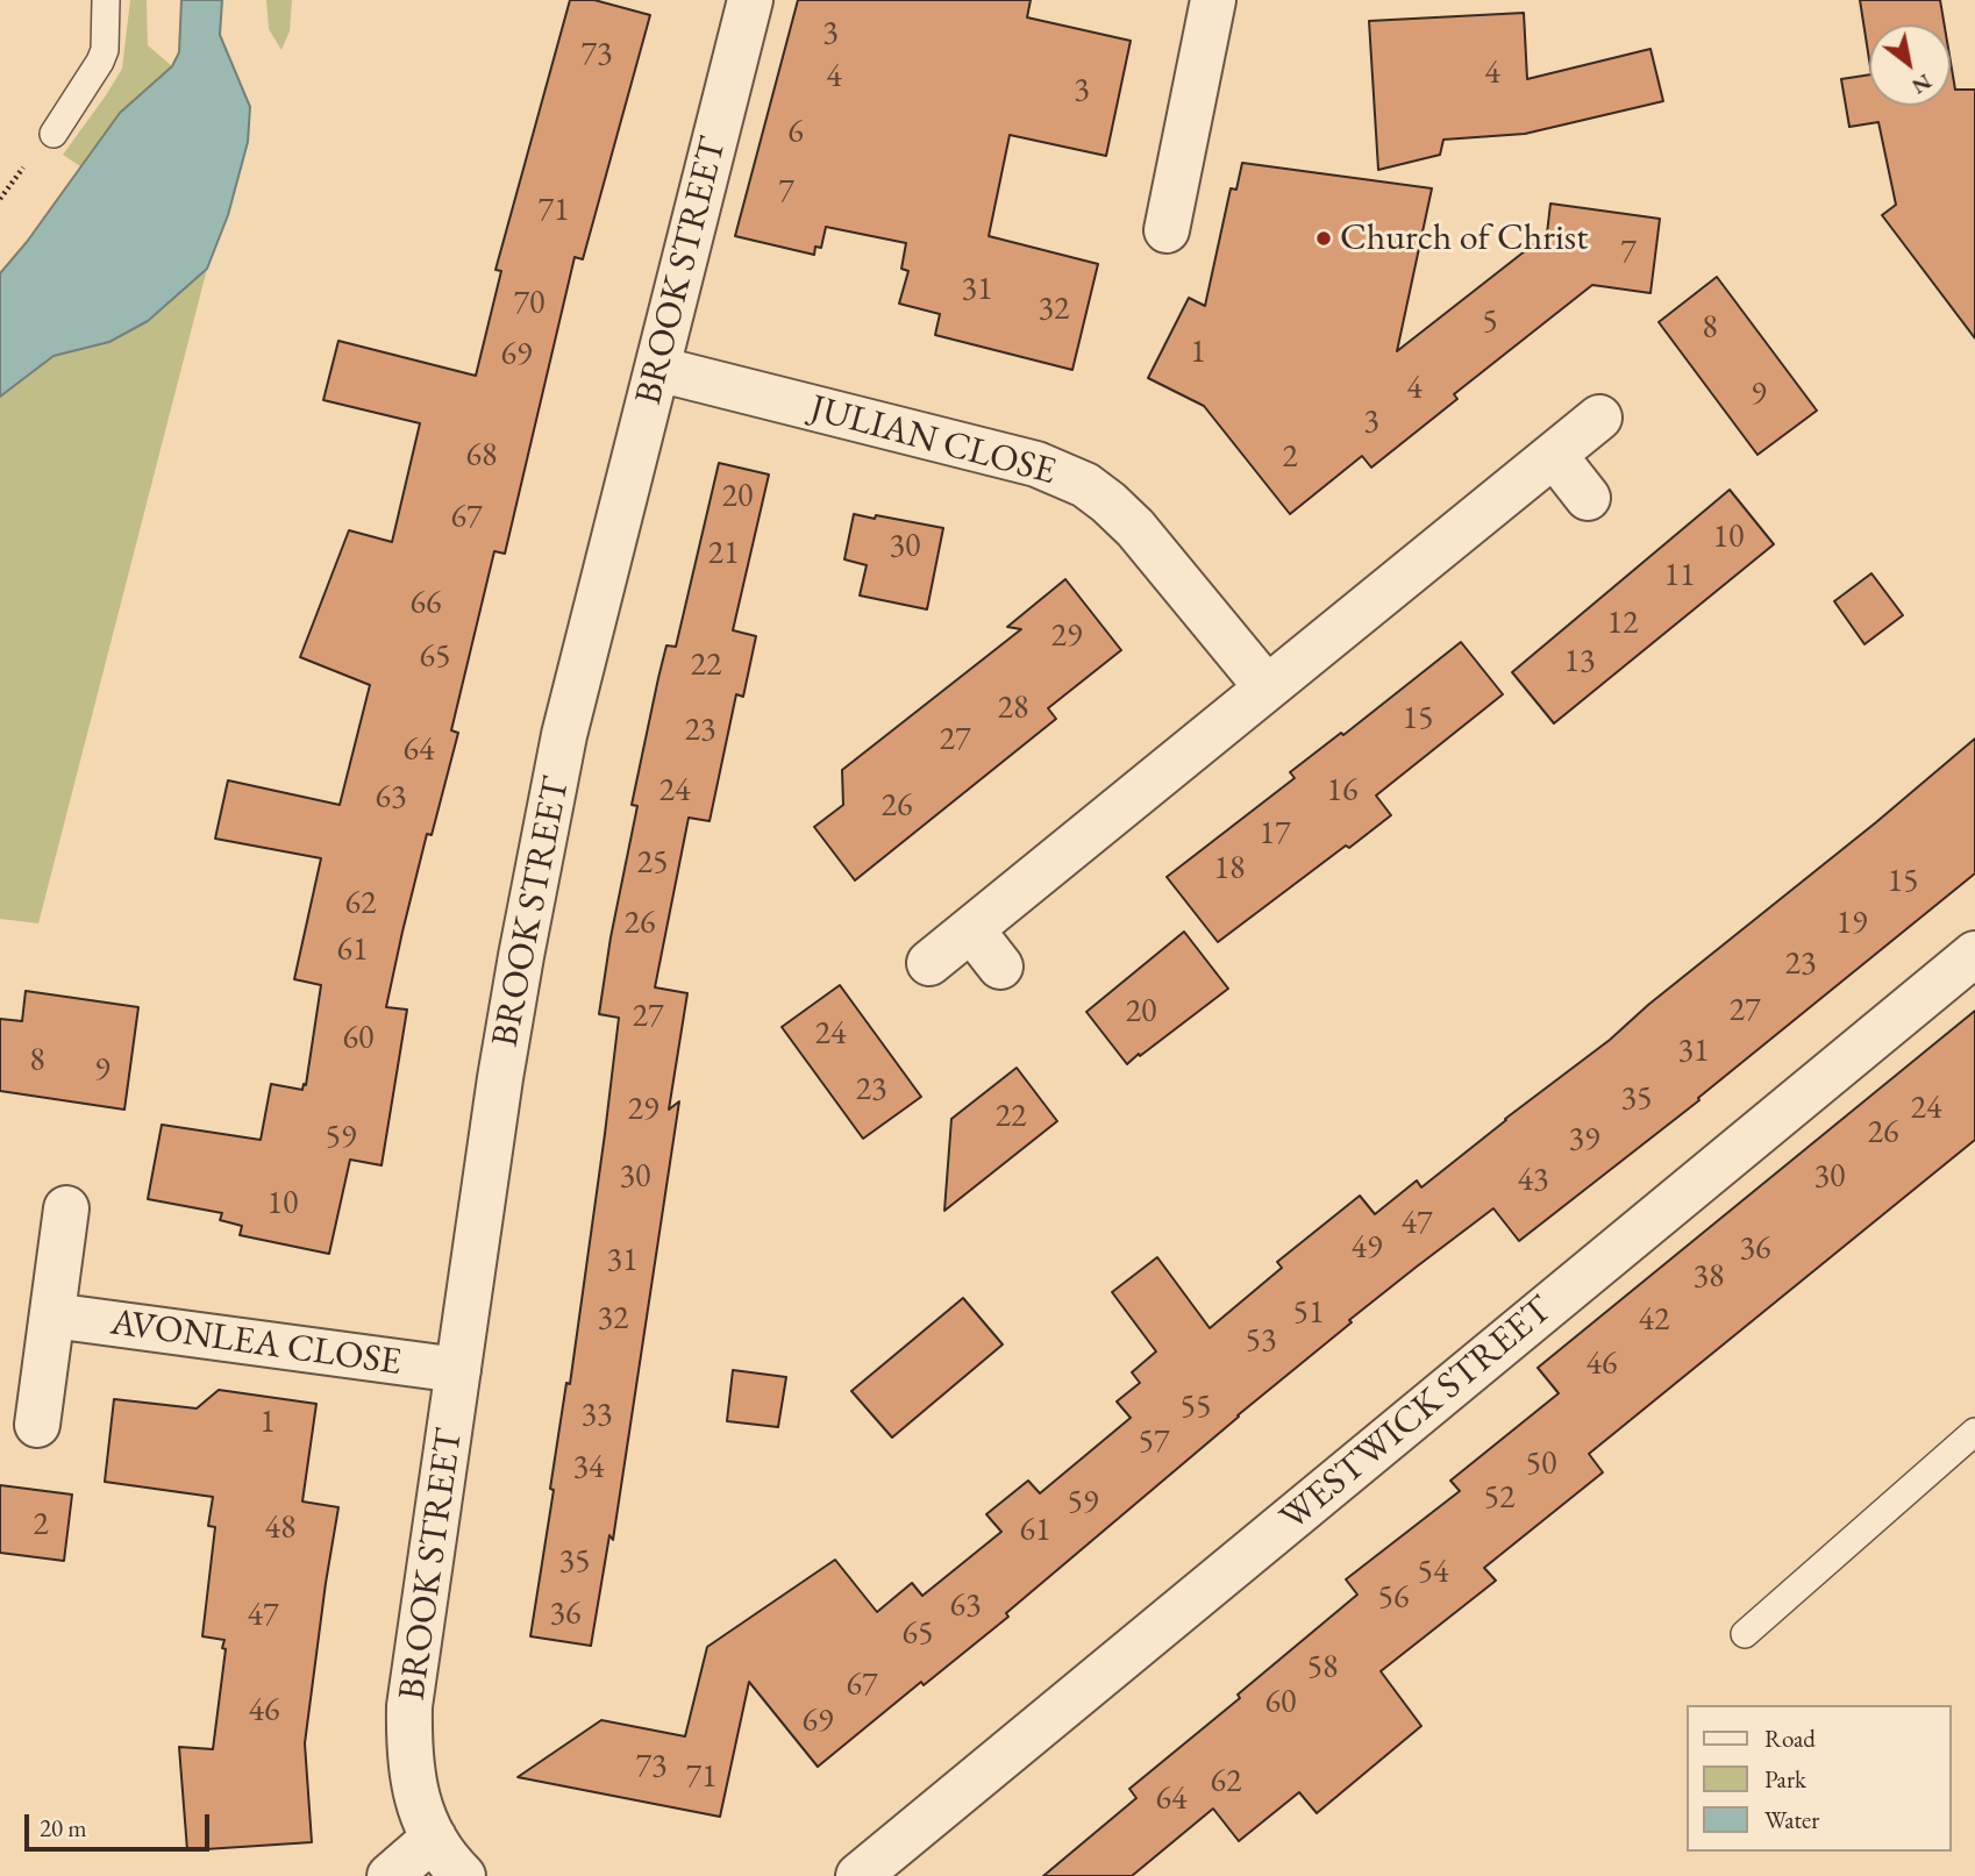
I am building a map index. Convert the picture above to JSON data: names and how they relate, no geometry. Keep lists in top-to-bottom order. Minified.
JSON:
{"streets":{"street":["BROOK STREET","JULIAN CLOSE","AVONLEA CLOSE","WESTWICK STREET"]},"crossings":[["BROOK STREET","JULIAN CLOSE"],["BROOK STREET","AVONLEA CLOSE"]],"places":["Church of Christ"],"house_numbers":["3","73","4","4","3","6","7","71","7","31","70","32","5","8","1","69","4","9","3","68","2","20","67","10","30","21","11","66","12","29","65","13","22","28","15","23","27","64","24","16","63","26","17","25","18","15","62","26","19","61","23","27","20","27","24","60","31","8","9","23","35","24","29","22","26","59","39","30","30","43","10","47","49","36","31","38","51","32","42","53","46","55","33","1","57","50","34","52","59","2","48","61","35","54","56","63","36","47","65","58","67","60","46","69","73","71","62","64"],"legend":["Road","Park","Water"],"scale_bar":"20 m","north":"bottom right"}
